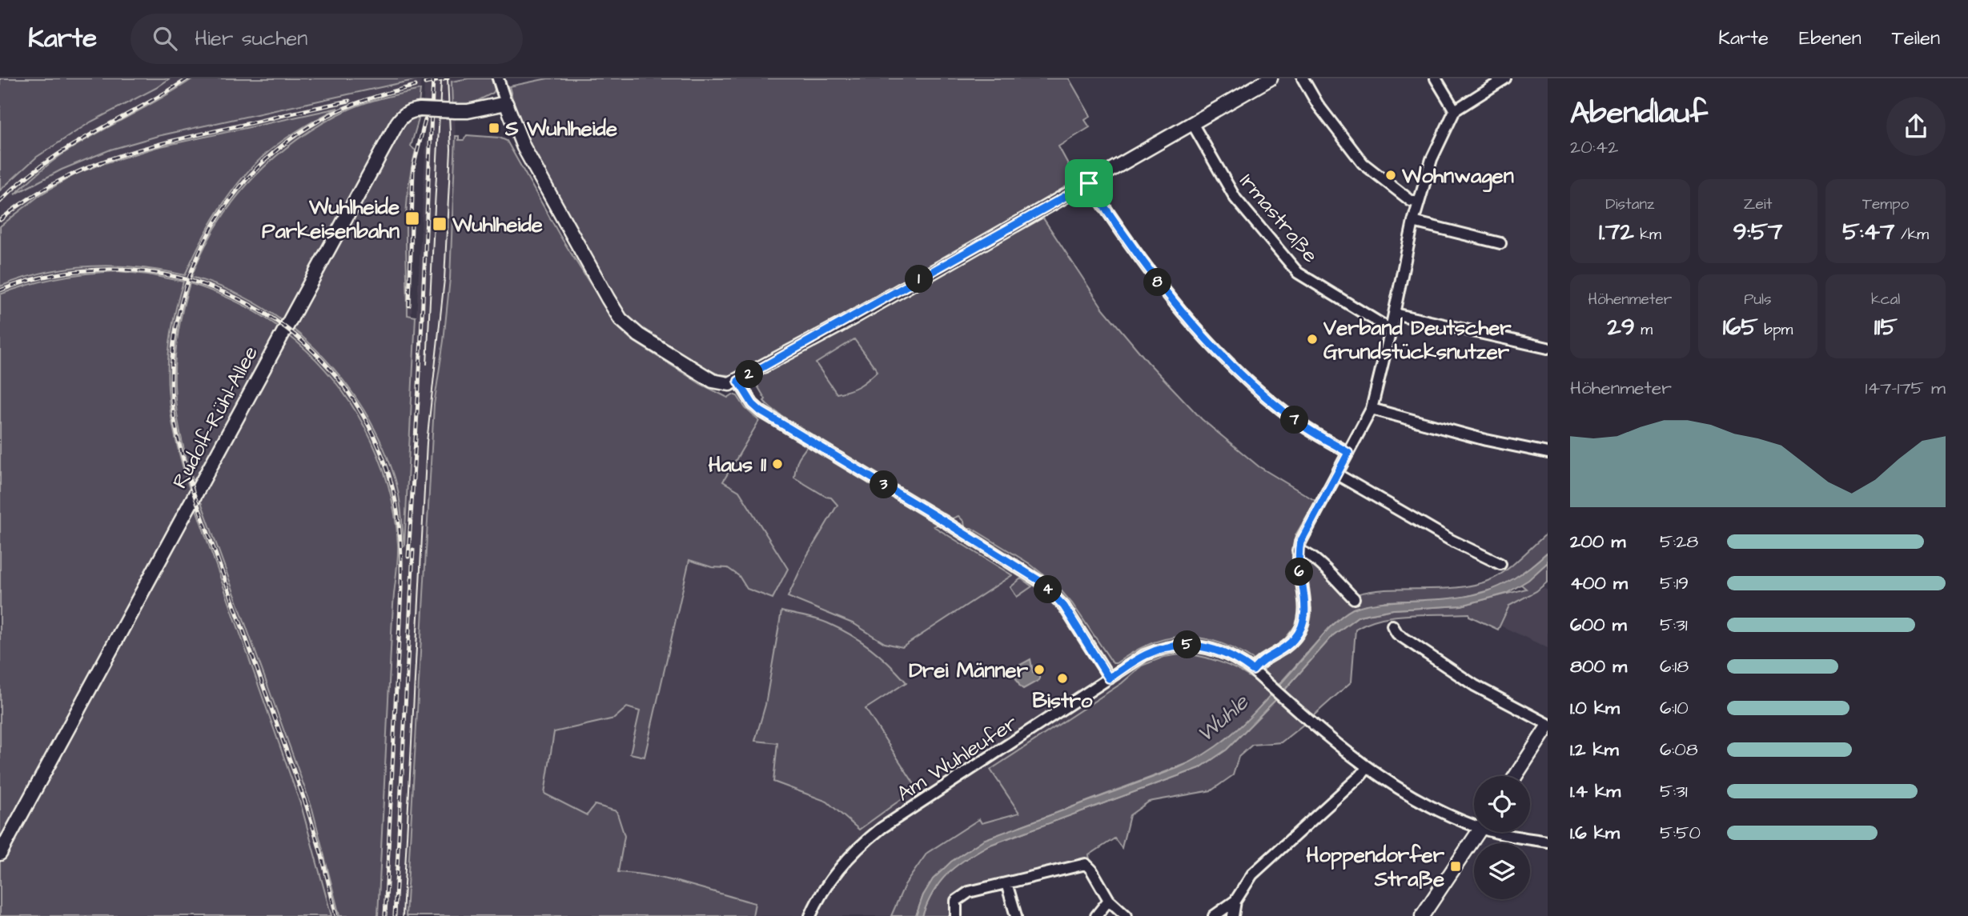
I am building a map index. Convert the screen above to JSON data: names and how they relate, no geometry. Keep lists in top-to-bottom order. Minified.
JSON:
{"streets":{"main road":["Rudolf-Rühl-Allee"],"street":["Irmastraße","Am Wuhleufer"]},"water":["Wuhle"],"places":{"transit":["S Wuhlheide","Wuhlheide Parkeisenbahn","Wuhlheide","Hoppendorfer Straße"],"other":["Wohnwagen","Verband Deutscher Grundstücksnutzer","Haus 11","Drei Männer","Bistro"]},"page":{"header":"Karte","search":"Hier suchen","nav":["Karte","Ebenen","Teilen"],"heading":["Abendlauf","20:42"],"stats":[["Distanz","1.72 km"],["Zeit","9:57"],["Tempo","5:47 /km"],["Höhenmeter","29 m"],["Puls","165 bpm"],["kcal","115"]],"pins":["1","8","2","7","3","6","4","5"],"chart":["Höhenmeter","147–175 m"],"list":[{"name":"200 m","note":"5:28"},{"name":"400 m","note":"5:19"},{"name":"600 m","note":"5:31"},{"name":"800 m","note":"6:18"},{"name":"1.0 km","note":"6:10"},{"name":"1.2 km","note":"6:08"},{"name":"1.4 km","note":"5:31"},{"name":"1.6 km","note":"5:50"}]}}
